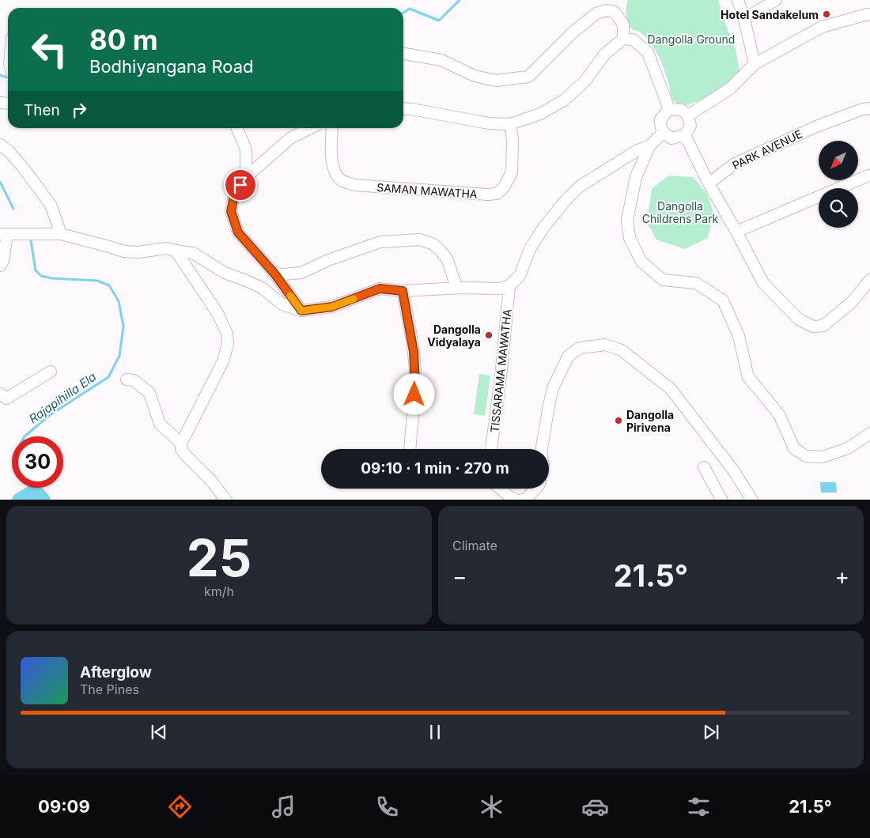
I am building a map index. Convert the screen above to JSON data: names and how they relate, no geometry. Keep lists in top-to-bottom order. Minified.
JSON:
{"streets":{"street":["PARK AVENUE","SAMAN MAWATHA","TISSARAMA MAWATHA"]},"water":["Rajapihilla Ela"],"parks":["Dangolla Ground","Dangolla Childrens Park"],"places":["Hotel Sandakelum","Dangolla Vidyalaya","Dangolla Pirivena"],"north":"bottom left","page":{"turn":["80 m","Bodhiyangana Road"],"then":"Then","limit":"30","trip":"09:10 · 1 min · 270 m","tile":[["25","km/h"],"Climate"],"heat":["−","21.5°","+"],"song":["Afterglow","The Pines"],"tabs":["09:09","21.5°"]}}
